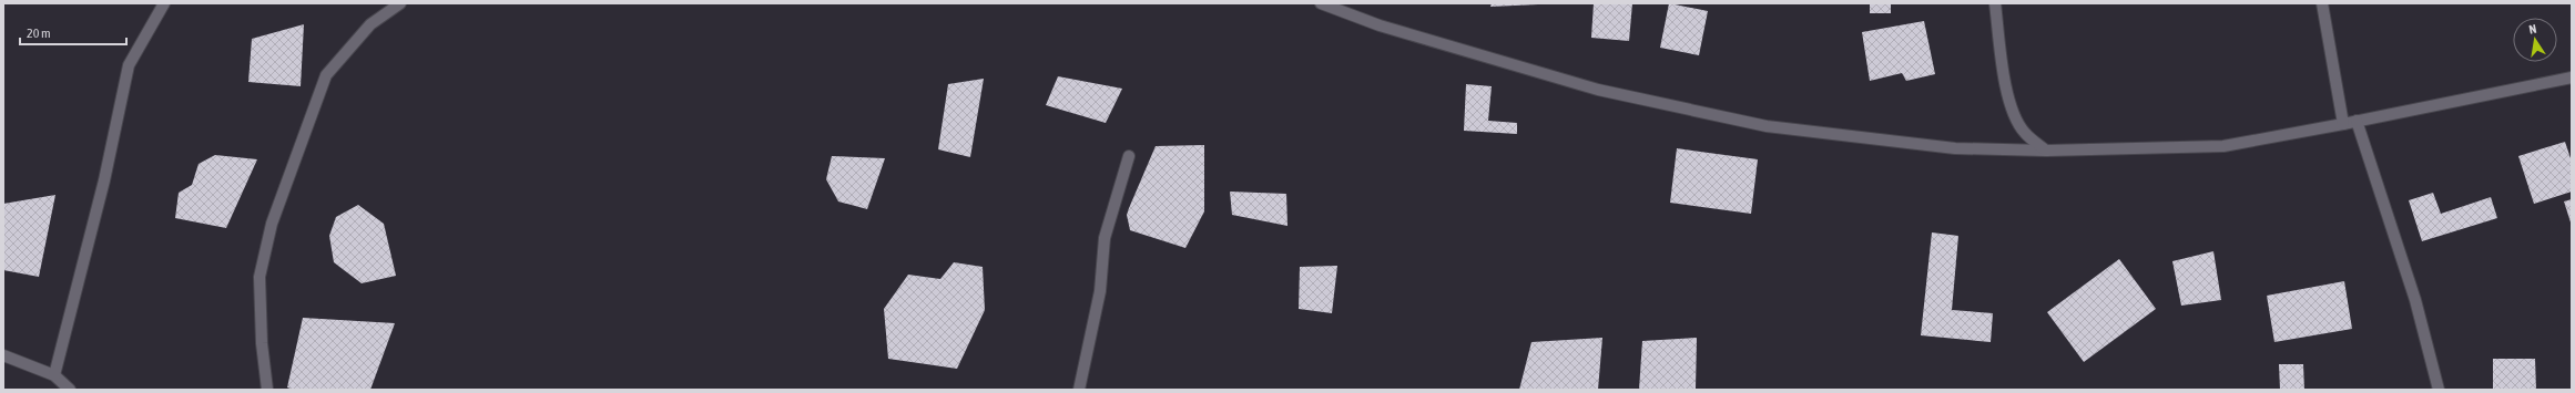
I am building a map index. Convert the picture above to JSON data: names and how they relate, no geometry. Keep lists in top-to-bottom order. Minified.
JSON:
{"scale_bar":"20 m","north":"top"}
